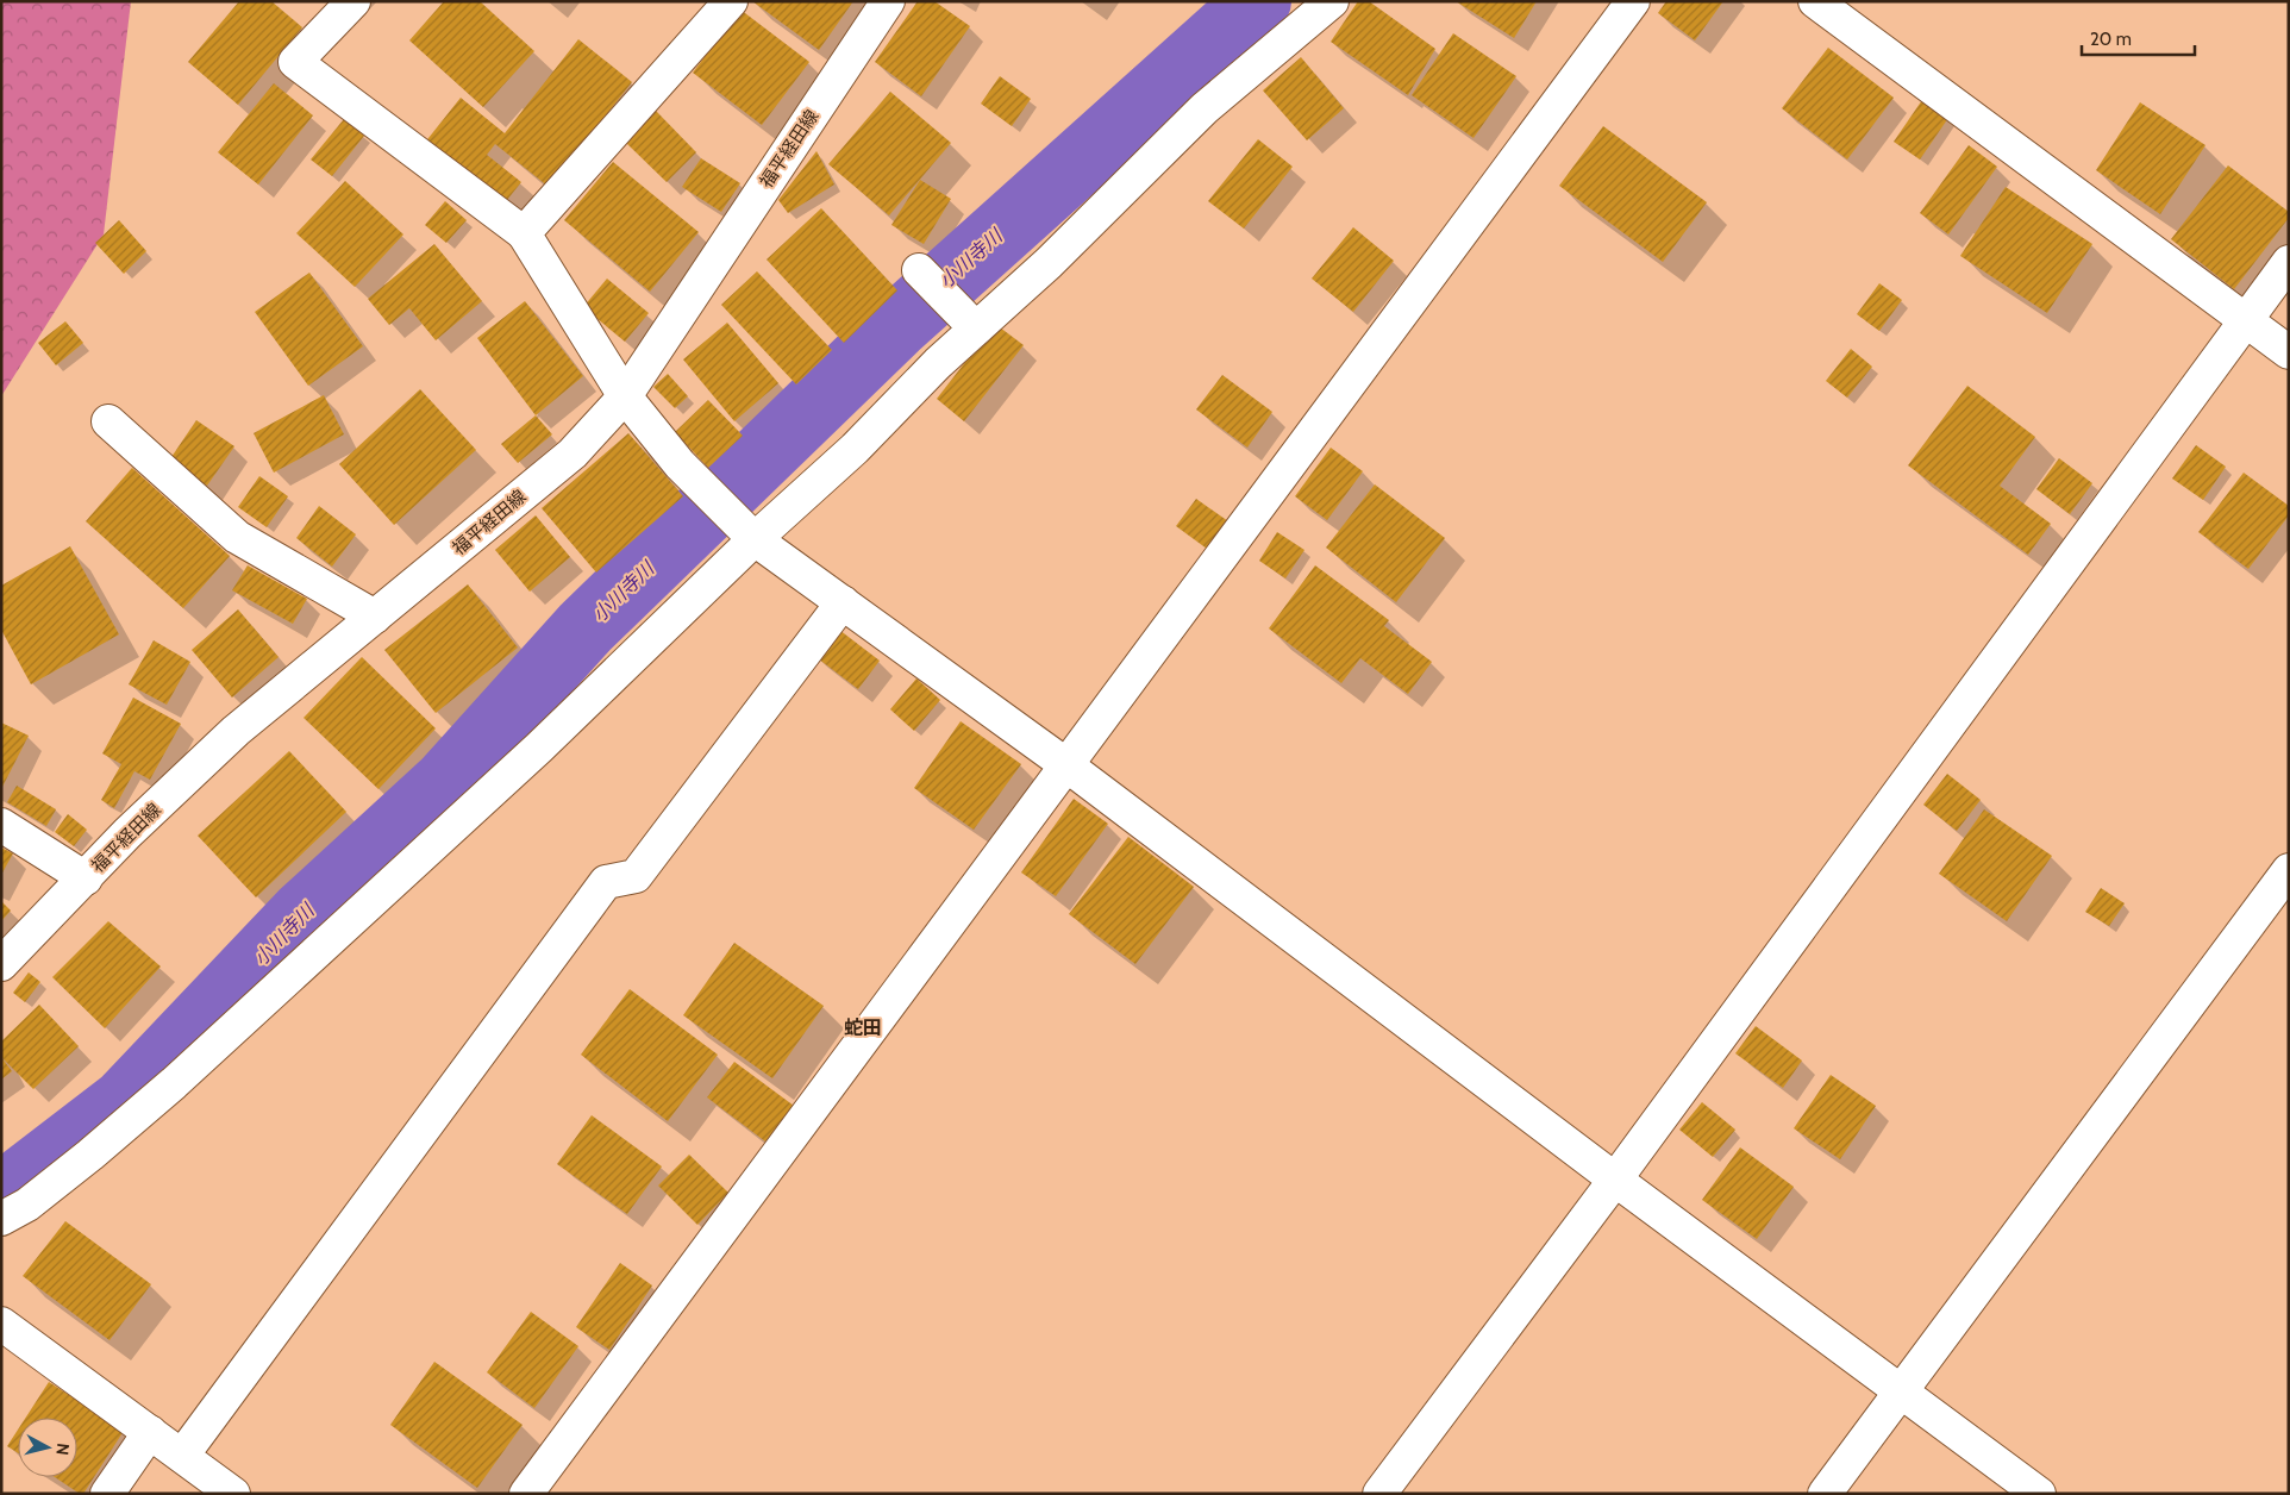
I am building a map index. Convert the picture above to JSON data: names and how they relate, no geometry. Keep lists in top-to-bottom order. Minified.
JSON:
{"streets":{"street":["福平経田線"]},"districts":["蛇田"],"water":["小川寺川"],"scale_bar":"20 m","north":"right"}
